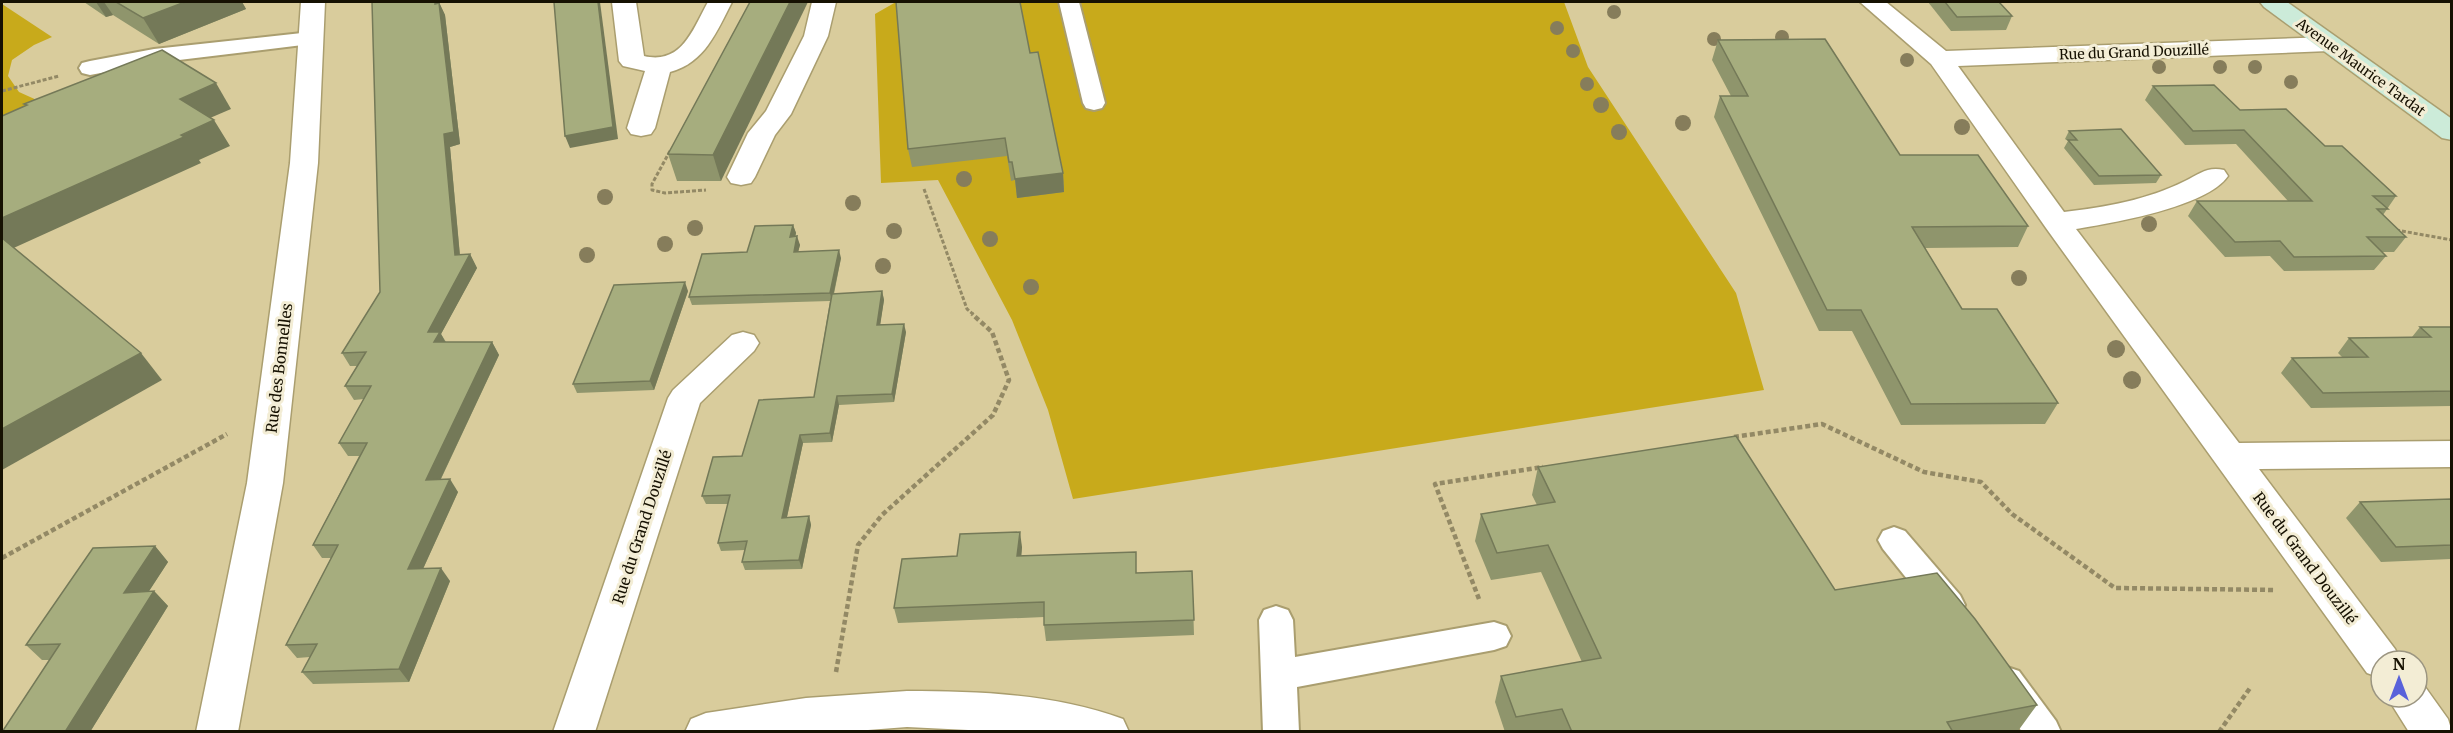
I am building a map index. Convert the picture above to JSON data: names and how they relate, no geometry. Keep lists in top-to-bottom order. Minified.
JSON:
{"streets":{"street":["Rue du Grand Douzillé","Avenue Maurice Tardat","Rue des Bonnelles"]},"crossings":[["Rue du Grand Douzillé","Avenue Maurice Tardat"]],"north":"top"}
